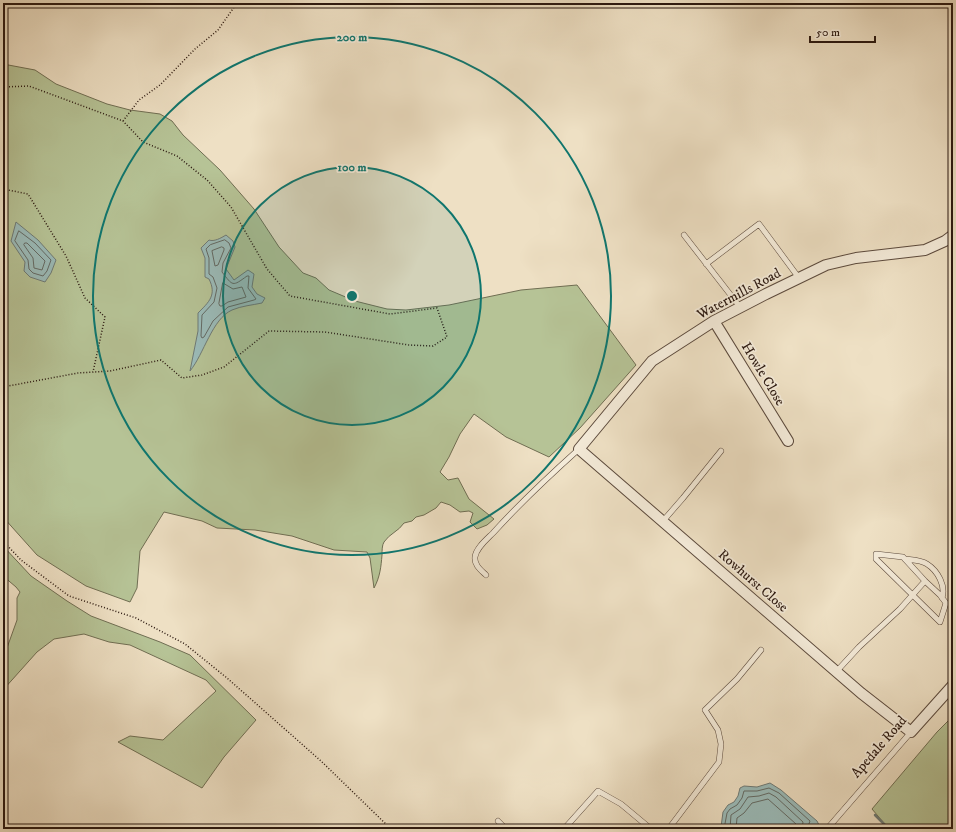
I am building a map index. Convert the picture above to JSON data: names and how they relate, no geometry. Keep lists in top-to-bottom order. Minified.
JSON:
{"streets":{"street":["Watermills Road","Howle Close","Rowhurst Close","Apedale Road"]},"crossings":[["Watermills Road","Howle Close"],["Watermills Road","Rowhurst Close"],["Rowhurst Close","Apedale Road"]],"scale_bar":"50 m","rings":["200 m","100 m"]}
